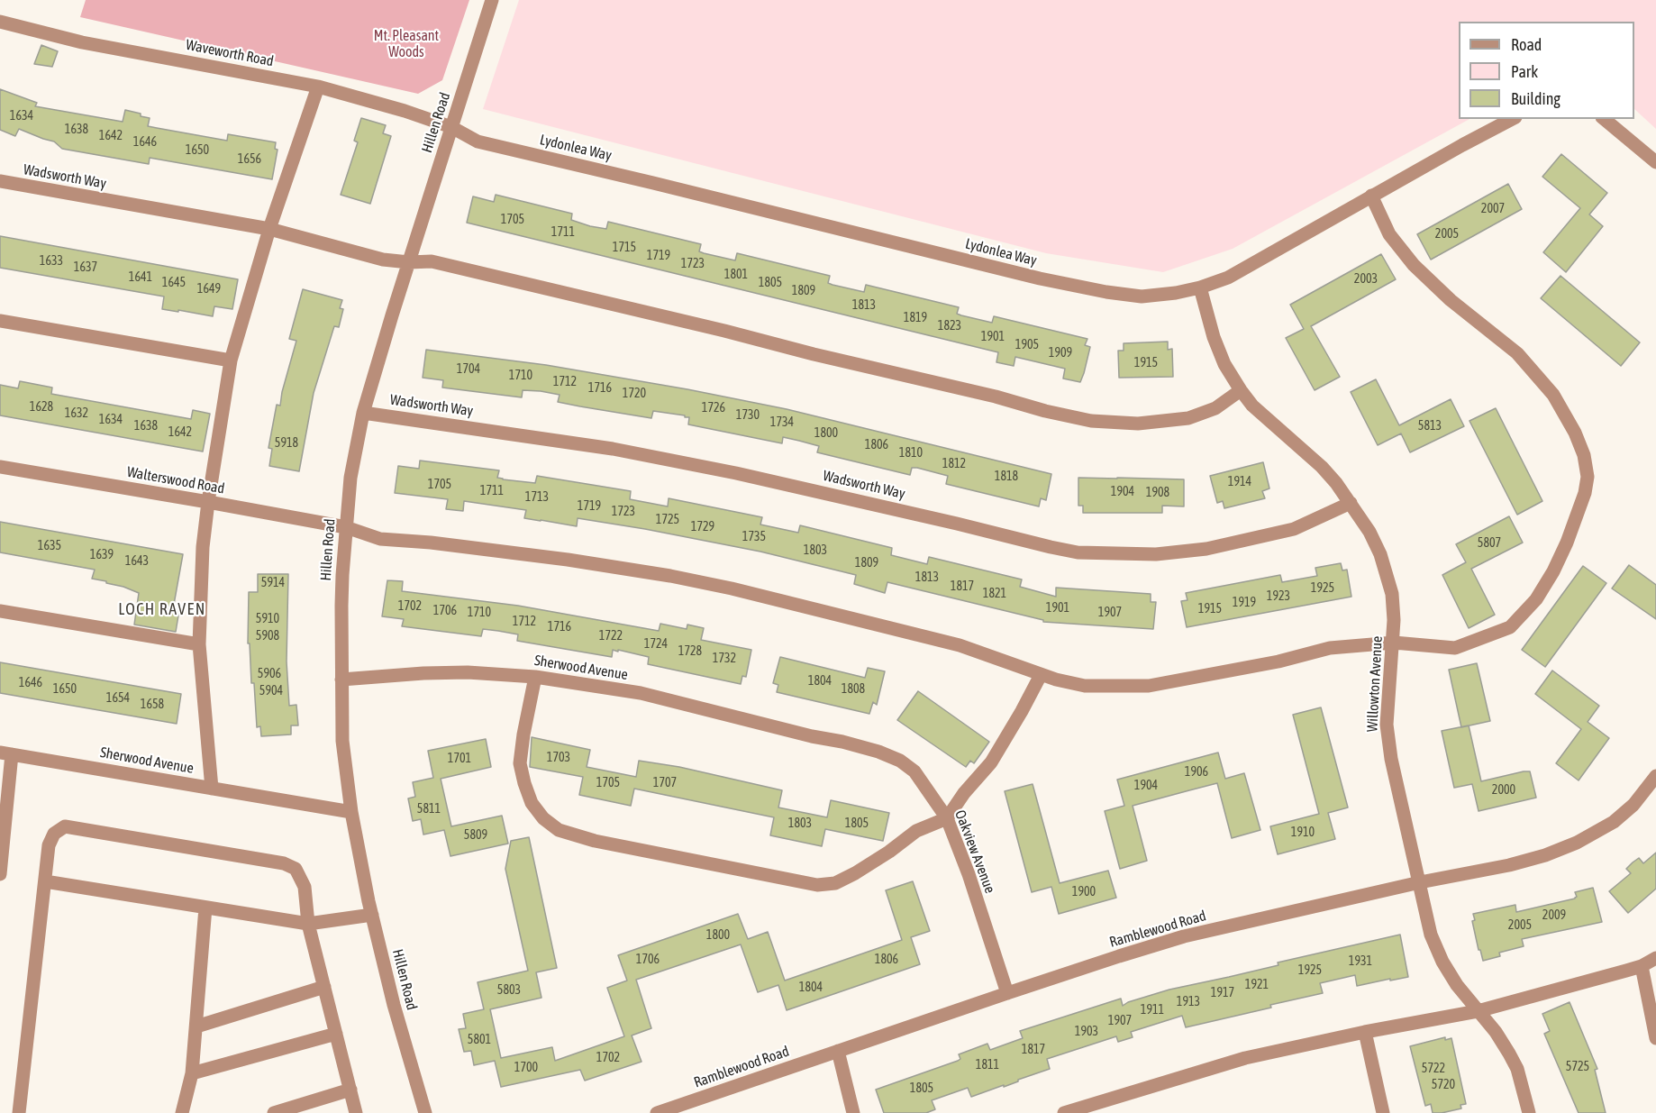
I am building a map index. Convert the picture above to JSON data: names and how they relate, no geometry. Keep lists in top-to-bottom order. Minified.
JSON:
{"streets":{"street":["Waveworth Road","Hillen Road","Lydonlea Way","Wadsworth Way","Walterswood Road","Sherwood Avenue","Willowton Avenue","Oakview Avenue","Ramblewood Road"]},"crossings":[["Waveworth Road","Hillen Road"],["Waveworth Road","Lydonlea Way"],["Hillen Road","Lydonlea Way"],["Hillen Road","Wadsworth Way"],["Hillen Road","Walterswood Road"],["Hillen Road","Sherwood Avenue"],["Lydonlea Way","Walterswood Road"],["Lydonlea Way","Willowton Avenue"],["Wadsworth Way","Willowton Avenue"],["Walterswood Road","Willowton Avenue"],["Sherwood Avenue","Oakview Avenue"],["Willowton Avenue","Ramblewood Road"],["Oakview Avenue","Ramblewood Road"]],"districts":["LOCH RAVEN"],"parks":["Mt. Pleasant Woods"],"house_numbers":["1634","1638","1642","1646","1650","1656","2007","1705","1711","2005","1715","1719","1633","1723","1637","1801","1641","2003","1645","1805","1649","1809","1813","1819","1823","1901","1905","1909","1915","1704","1710","1712","1716","1720","1628","1726","1632","1730","1634","1734","1638","5813","1642","1800","5918","1806","1810","1812","1818","1914","1705","1711","1904","1908","1713","1719","1723","1725","1729","1735","5807","1635","1803","1639","1643","1809","1813","5914","1817","1925","1821","1923","1919","1702","1901","1915","1706","1710","1907","5910","1712","1716","5908","1722","1724","1728","1732","5906","1804","1646","1650","1808","5904","1654","1658","1703","1701","1906","1705","1707","1904","2000","5811","1803","1805","1910","5809","1900","2009","2005","1800","1706","1806","1931","1925","1921","1804","5803","1917","1913","1911","1907","1903","5801","1817","1702","1811","5725","1700","5722","5720","1805"],"legend":["Road","Park","Building"]}
